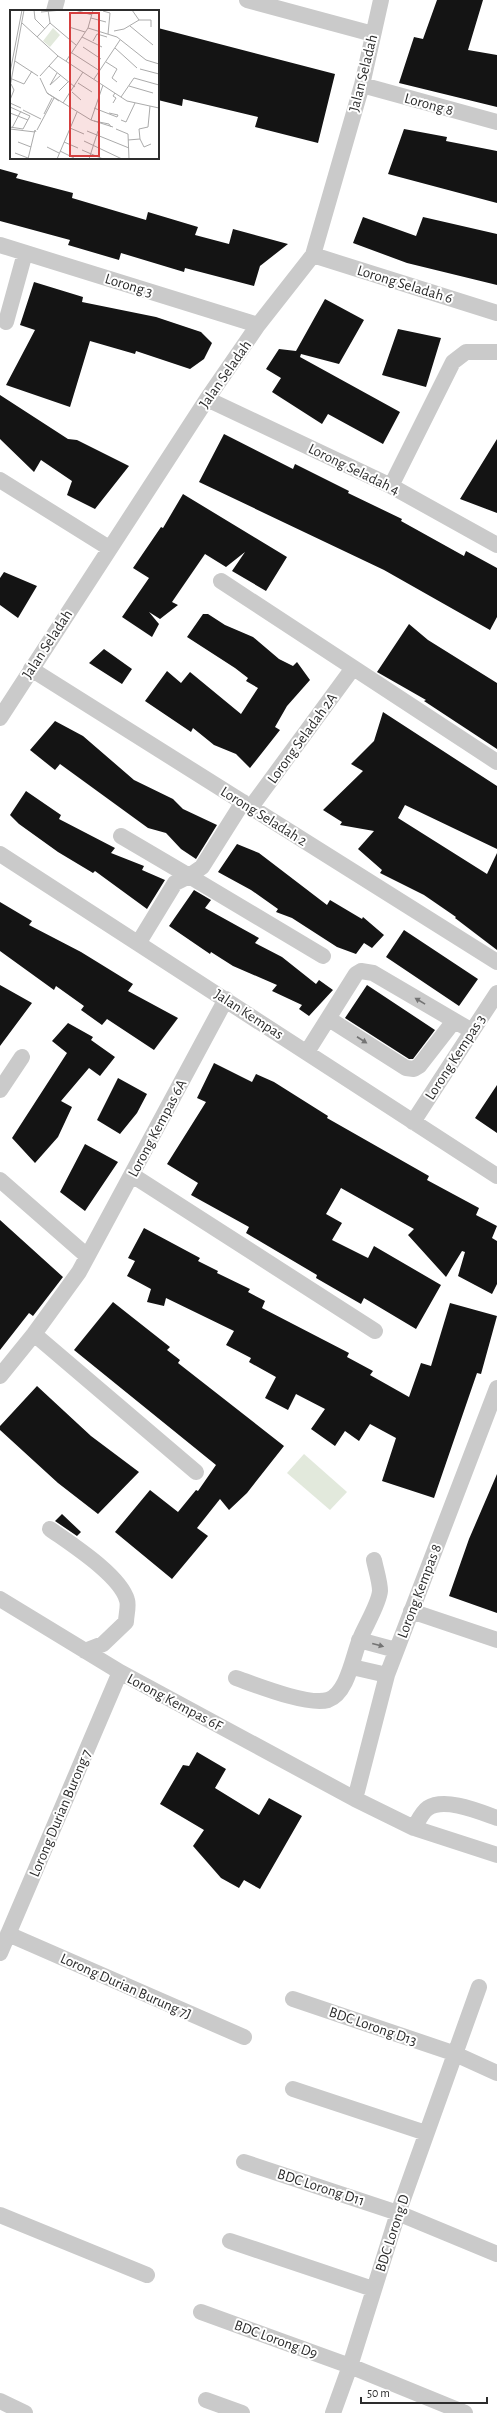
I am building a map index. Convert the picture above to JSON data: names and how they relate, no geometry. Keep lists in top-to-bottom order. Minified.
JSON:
{"streets":{"street":["Jalan Seladah","Lorong 8","Lorong Seladah 6","Lorong 3","Lorong Seladah 4","Lorong Seladah 2A","Lorong Seladah 2","Jalan Kempas","Lorong Kempas 3","Lorong Kempas 6A","Lorong Kempas 8","Lorong Kempas 6F","Lorong Durian Burong 7","Lorong Durian Burung 7J","BDC Lorong D13","BDC Lorong D11","BDC Lorong D","BDC Lorong D9"]},"crossings":[["Jalan Seladah","Lorong 8"],["Jalan Seladah","Lorong Seladah 6"],["Jalan Seladah","Lorong 3"],["Jalan Seladah","Lorong Seladah 4"],["Jalan Seladah","Lorong Seladah 2"],["Lorong Seladah 2A","Lorong Seladah 2"],["Lorong Seladah 2A","Jalan Kempas"],["Jalan Kempas","Lorong Kempas 3"],["Jalan Kempas","Lorong Kempas 6A"],["Lorong Kempas 8","Lorong Kempas 6F"],["Lorong Kempas 6F","Lorong Durian Burong 7"],["Lorong Durian Burong 7","Lorong Durian Burung 7J"],["BDC Lorong D13","BDC Lorong D"],["BDC Lorong D11","BDC Lorong D"],["BDC Lorong D","BDC Lorong D9"]],"scale_bar":"50 m"}
